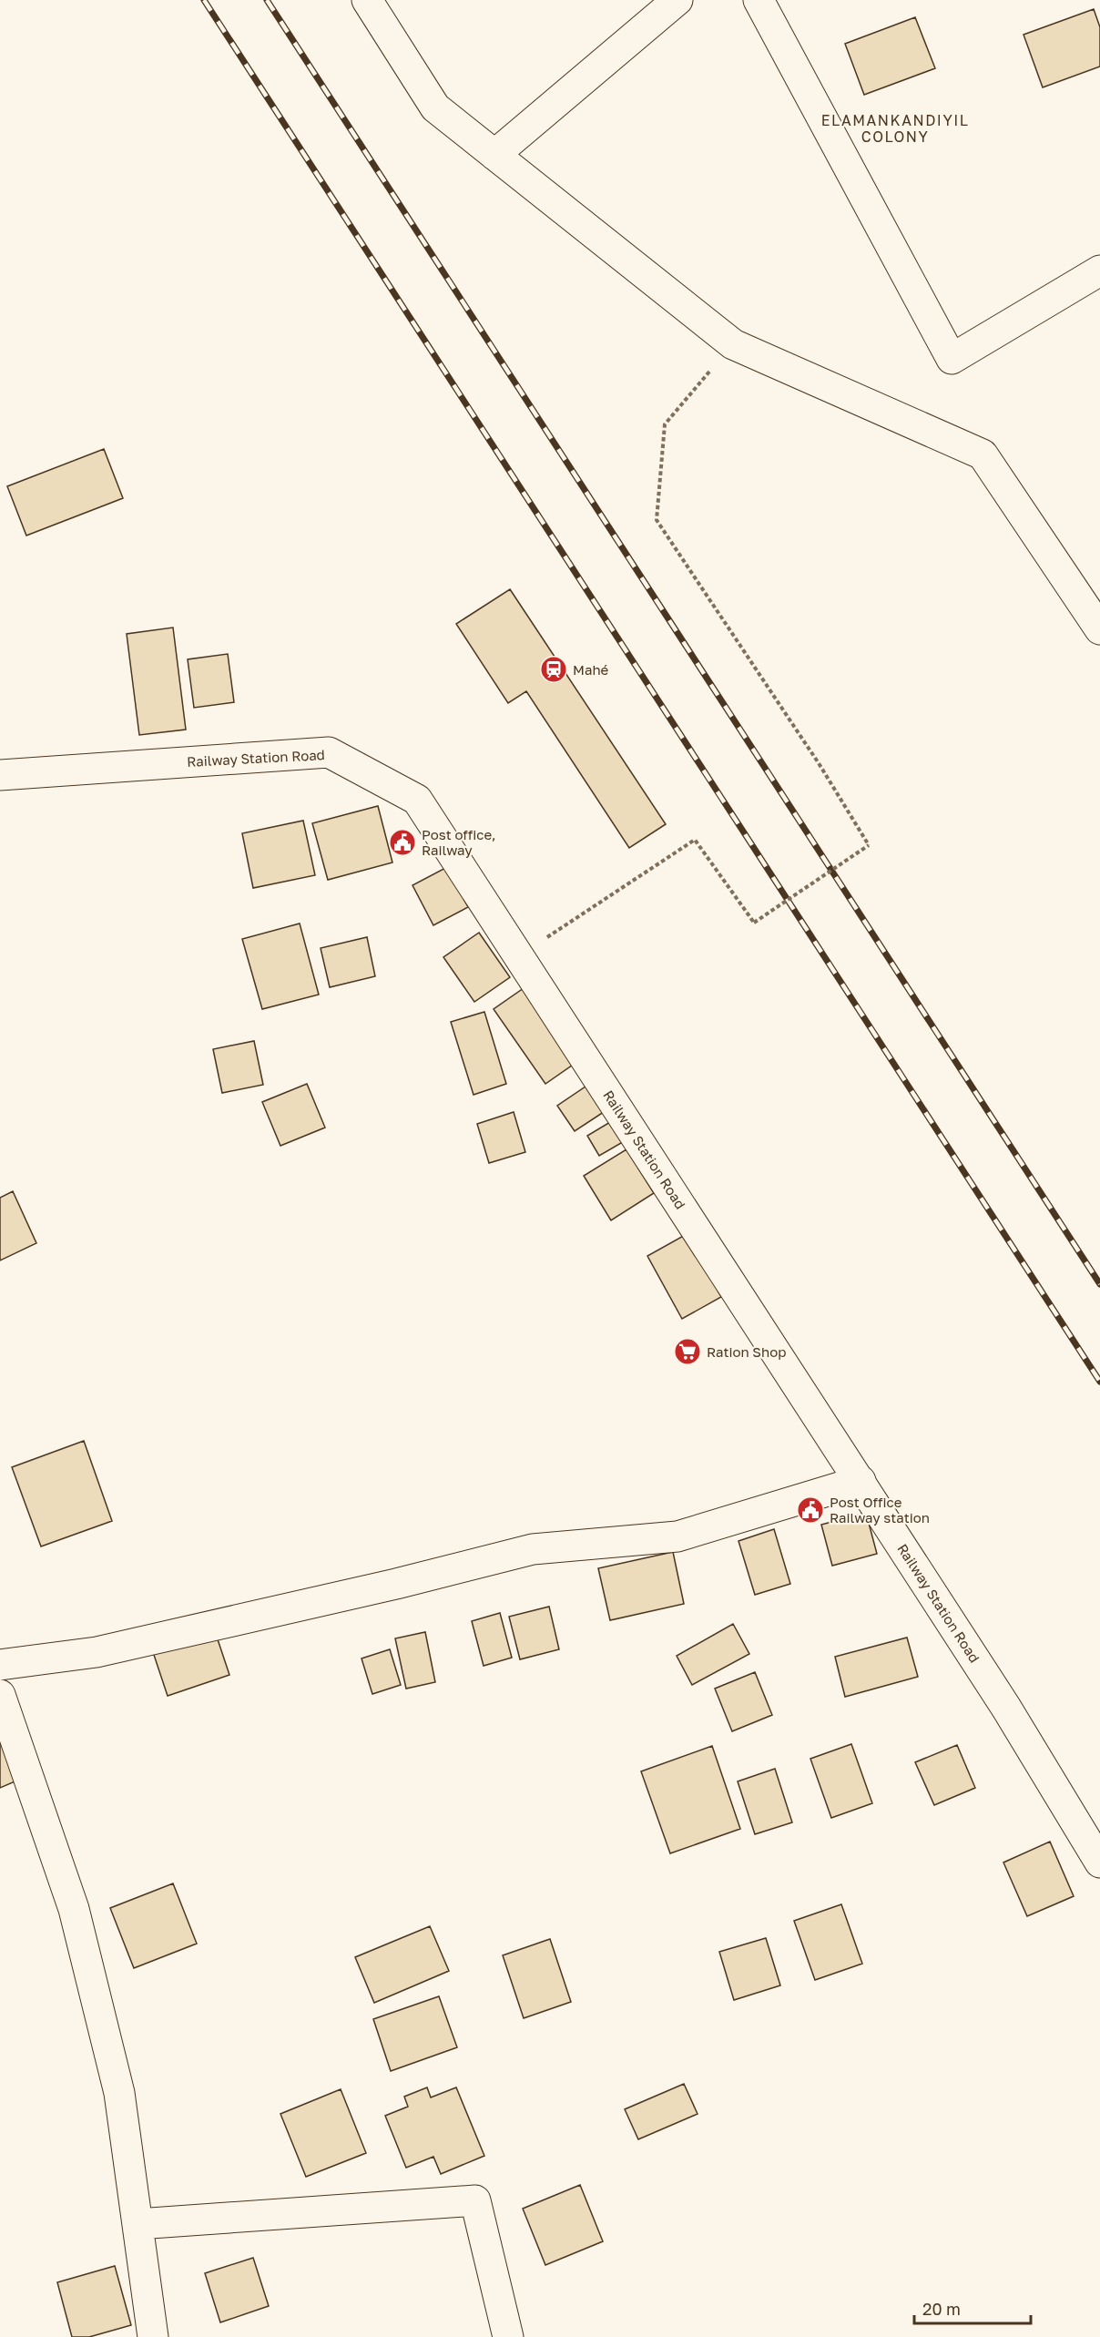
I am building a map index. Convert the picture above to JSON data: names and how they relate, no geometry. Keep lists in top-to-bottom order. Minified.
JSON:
{"streets":{"street":["Railway Station Road"]},"districts":["ELAMANKANDIYIL COLONY"],"places":{"station":["Mahé"],"public building":["Post office, Railway","Post Office Railway station"],"supermarket":["Ration Shop"]},"scale_bar":"20 m"}
